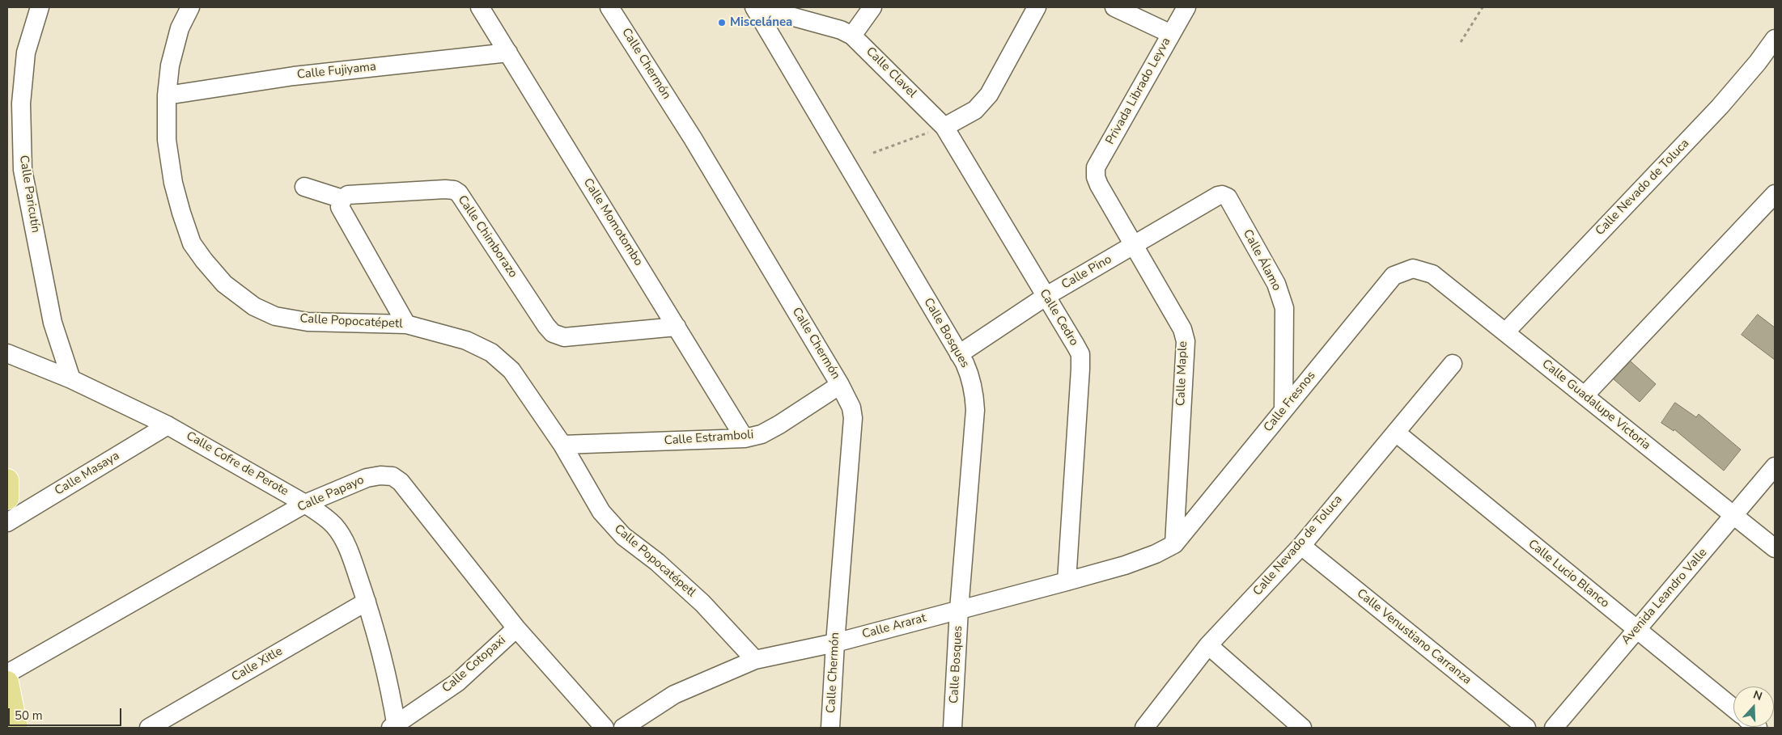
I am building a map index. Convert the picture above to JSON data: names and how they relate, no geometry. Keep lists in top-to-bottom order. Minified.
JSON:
{"streets":{"street":["Calle Chermón","Calle Fujiyama","Calle Clavel","Privada Librado Leyva","Calle Nevado de Toluca","Calle Paricutín","Calle Momotombo","Calle Chimborazo","Calle Álamo","Calle Pino","Calle Cedro","Calle Popocatépetl","Calle Bosques","Calle Maple","Calle Fresnos","Calle Guadalupe Victoria","Calle Estramboli","Calle Cofre de Perote","Calle Masaya","Calle Papayo","Calle Lucio Blanco","Avenida Leandro Valle","Calle Ararat","Calle Venustiano Carranza","Calle Xitle","Calle Cotopaxi"]},"crossings":[["Calle Chermón","Calle Estramboli"],["Calle Chermón","Calle Ararat"],["Calle Fujiyama","Calle Momotombo"],["Calle Fujiyama","Calle Popocatépetl"],["Calle Clavel","Calle Cedro"],["Privada Librado Leyva","Calle Maple"],["Calle Nevado de Toluca","Calle Guadalupe Victoria"],["Calle Nevado de Toluca","Calle Lucio Blanco"],["Calle Nevado de Toluca","Calle Venustiano Carranza"],["Calle Paricutín","Calle Cofre de Perote"],["Calle Momotombo","Calle Chimborazo"],["Calle Momotombo","Calle Estramboli"],["Calle Álamo","Calle Pino"],["Calle Álamo","Calle Fresnos"],["Calle Pino","Calle Cedro"],["Calle Pino","Calle Bosques"],["Calle Pino","Calle Maple"],["Calle Cedro","Calle Ararat"],["Calle Popocatépetl","Calle Estramboli"],["Calle Popocatépetl","Calle Ararat"],["Calle Bosques","Calle Ararat"],["Calle Maple","Calle Fresnos"],["Calle Maple","Calle Ararat"],["Calle Fresnos","Calle Guadalupe Victoria"],["Calle Fresnos","Calle Ararat"],["Calle Guadalupe Victoria","Avenida Leandro Valle"],["Calle Cofre de Perote","Calle Masaya"],["Calle Cofre de Perote","Calle Papayo"],["Calle Cofre de Perote","Calle Xitle"],["Calle Cofre de Perote","Calle Cotopaxi"],["Calle Papayo","Calle Cotopaxi"],["Calle Lucio Blanco","Avenida Leandro Valle"]],"places":["Miscelánea"],"scale_bar":"50 m","north":"top"}
